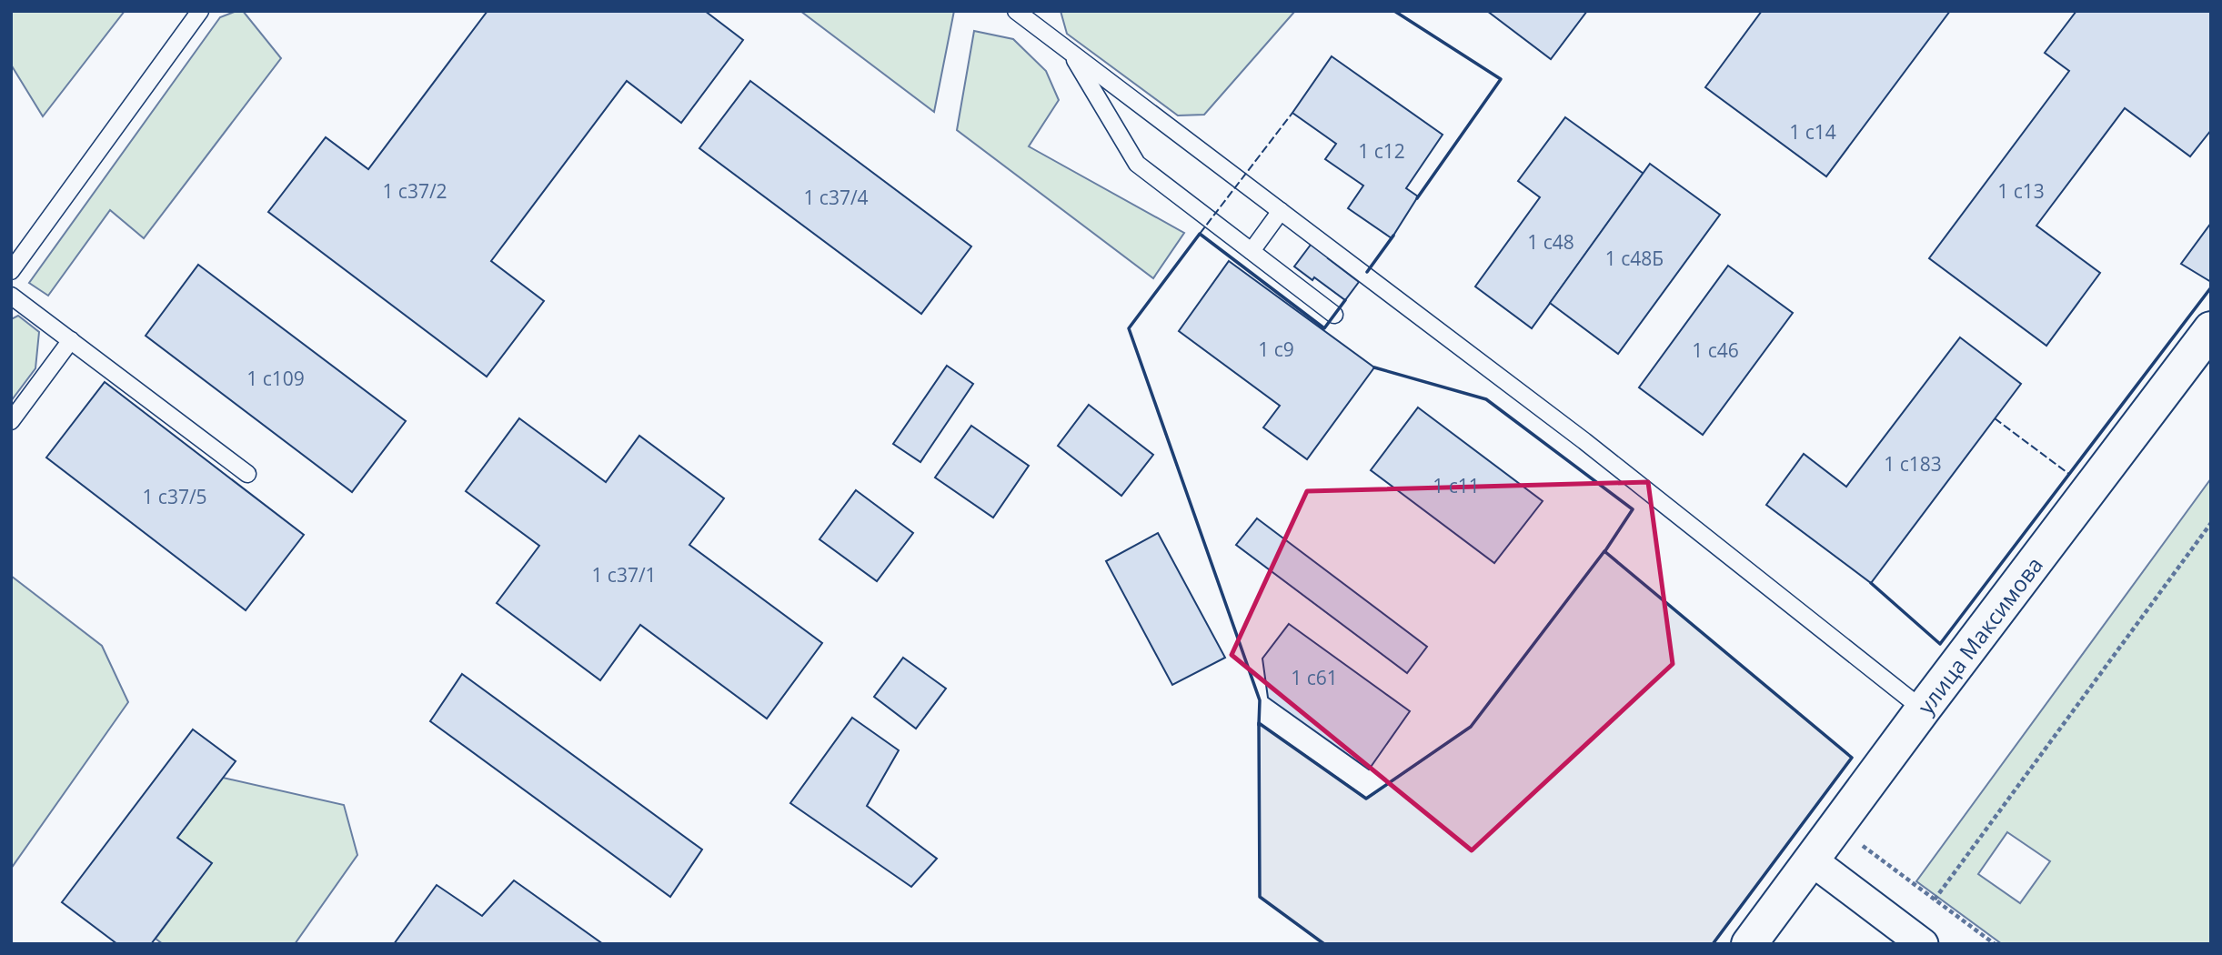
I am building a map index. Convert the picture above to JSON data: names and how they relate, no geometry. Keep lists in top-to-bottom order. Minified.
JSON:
{"streets":{"street":["улица Максимова"]},"house_numbers":["1 с14","1 с12","1 с37/2","1 с13","1 с37/4","1 с48","1 с48Б","1 с9","1 с46","1 с109","1 с183","1 с11","1 с37/5","1 с37/1","1 с61"]}
